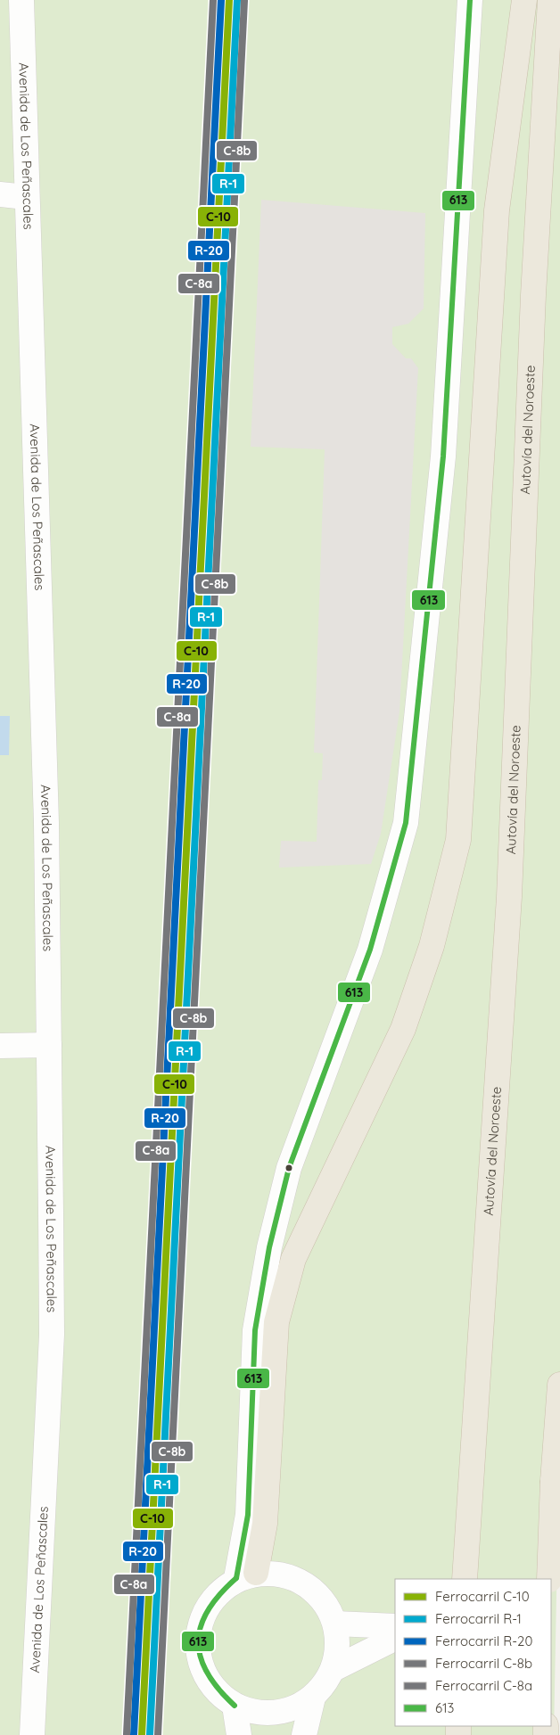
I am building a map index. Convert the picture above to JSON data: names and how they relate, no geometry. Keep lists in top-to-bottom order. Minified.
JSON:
{"streets":{"highway":["Autovía del Noroeste"],"street":["Avenida de Los Peñascales"]},"lines":["rail line C-10","rail line R-1","rail line R-20","rail line C-8a","transit line 613","rail line C-8b"],"legend":["Ferrocarril C-10","Ferrocarril R-1","Ferrocarril R-20","Ferrocarril C-8b","Ferrocarril C-8a","613"]}
